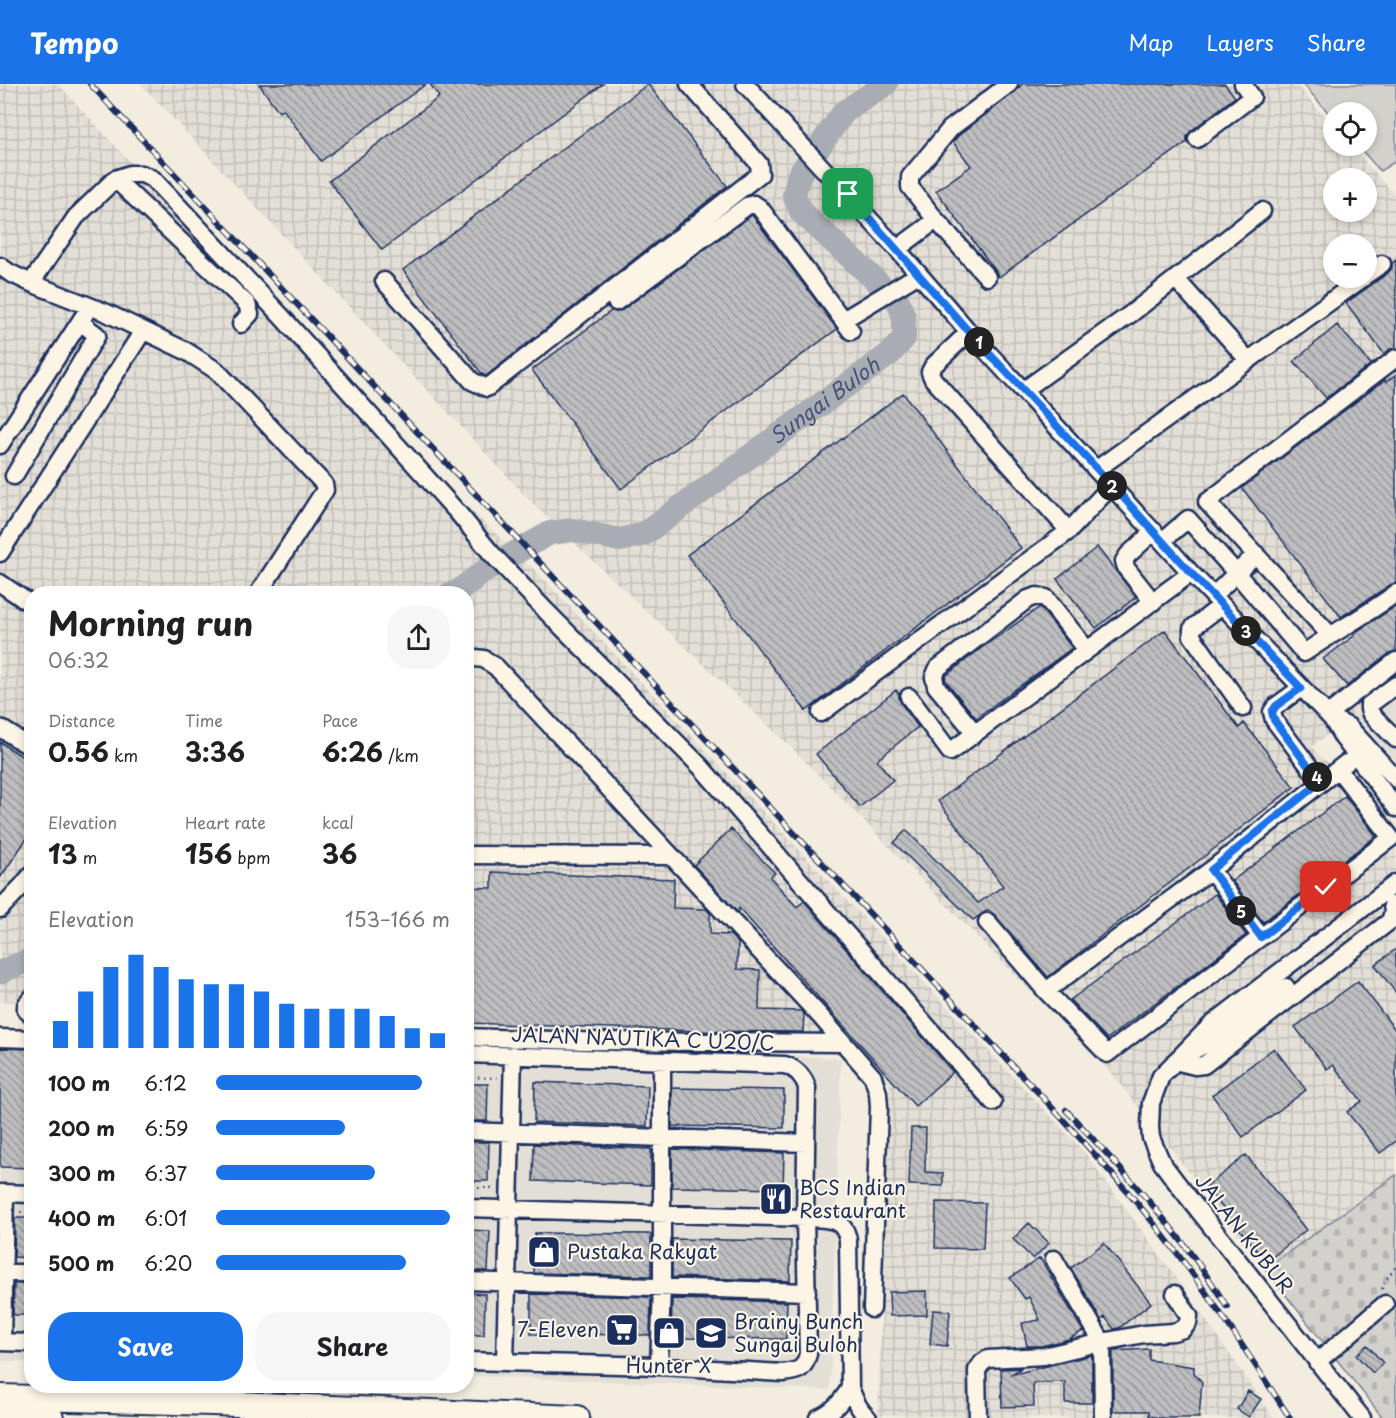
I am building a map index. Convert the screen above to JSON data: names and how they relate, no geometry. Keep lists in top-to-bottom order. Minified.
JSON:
{"streets":{"street":["JALAN NAUTIKA C U20/C","JALAN KUBUR"]},"water":["Sungai Buloh"],"places":{"restaurant":["BCS Indian Restaurant"],"shop":["Pustaka Rakyat","Hunter X"],"supermarket":["7-Eleven"],"school or university":["Brainy Bunch Sungai Buloh"]},"page":{"header":"Tempo","nav":["Map","Layers","Share"],"map_buttons":["+","−"],"pins":["1","2","3","4","5"],"heading":["Morning run","06:32"],"stats":[["Distance","0.56 km"],["Time","3:36"],["Pace","6:26 /km"],["Elevation","13 m"],["Heart rate","156 bpm"],["kcal","36"]],"chart":["Elevation","153–166 m"],"list":[{"name":"100 m","note":"6:12"},{"name":"200 m","note":"6:59"},{"name":"300 m","note":"6:37"},{"name":"400 m","note":"6:01"},{"name":"500 m","note":"6:20"}],"buttons":["Save","Share"]}}
